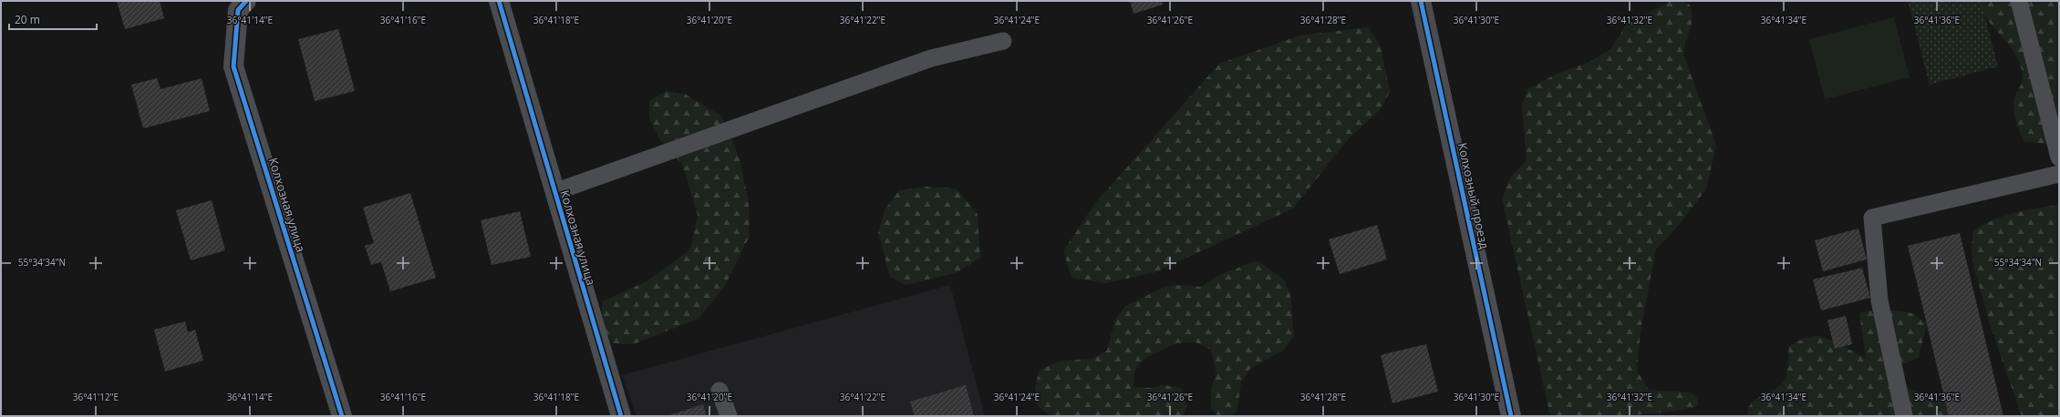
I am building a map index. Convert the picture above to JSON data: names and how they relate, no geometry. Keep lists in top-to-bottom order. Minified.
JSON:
{"streets":{"street":["Колхозный проезд","Колхозная улица"]},"scale_bar":"20 m","coordinates":["36°41'14\"E","36°41'16\"E","36°41'18\"E","36°41'20\"E","36°41'22\"E","36°41'24\"E","36°41'26\"E","36°41'28\"E","36°41'30\"E","36°41'32\"E","36°41'34\"E","36°41'36\"E","55°34'34\"N","36°41'12\"E"]}
